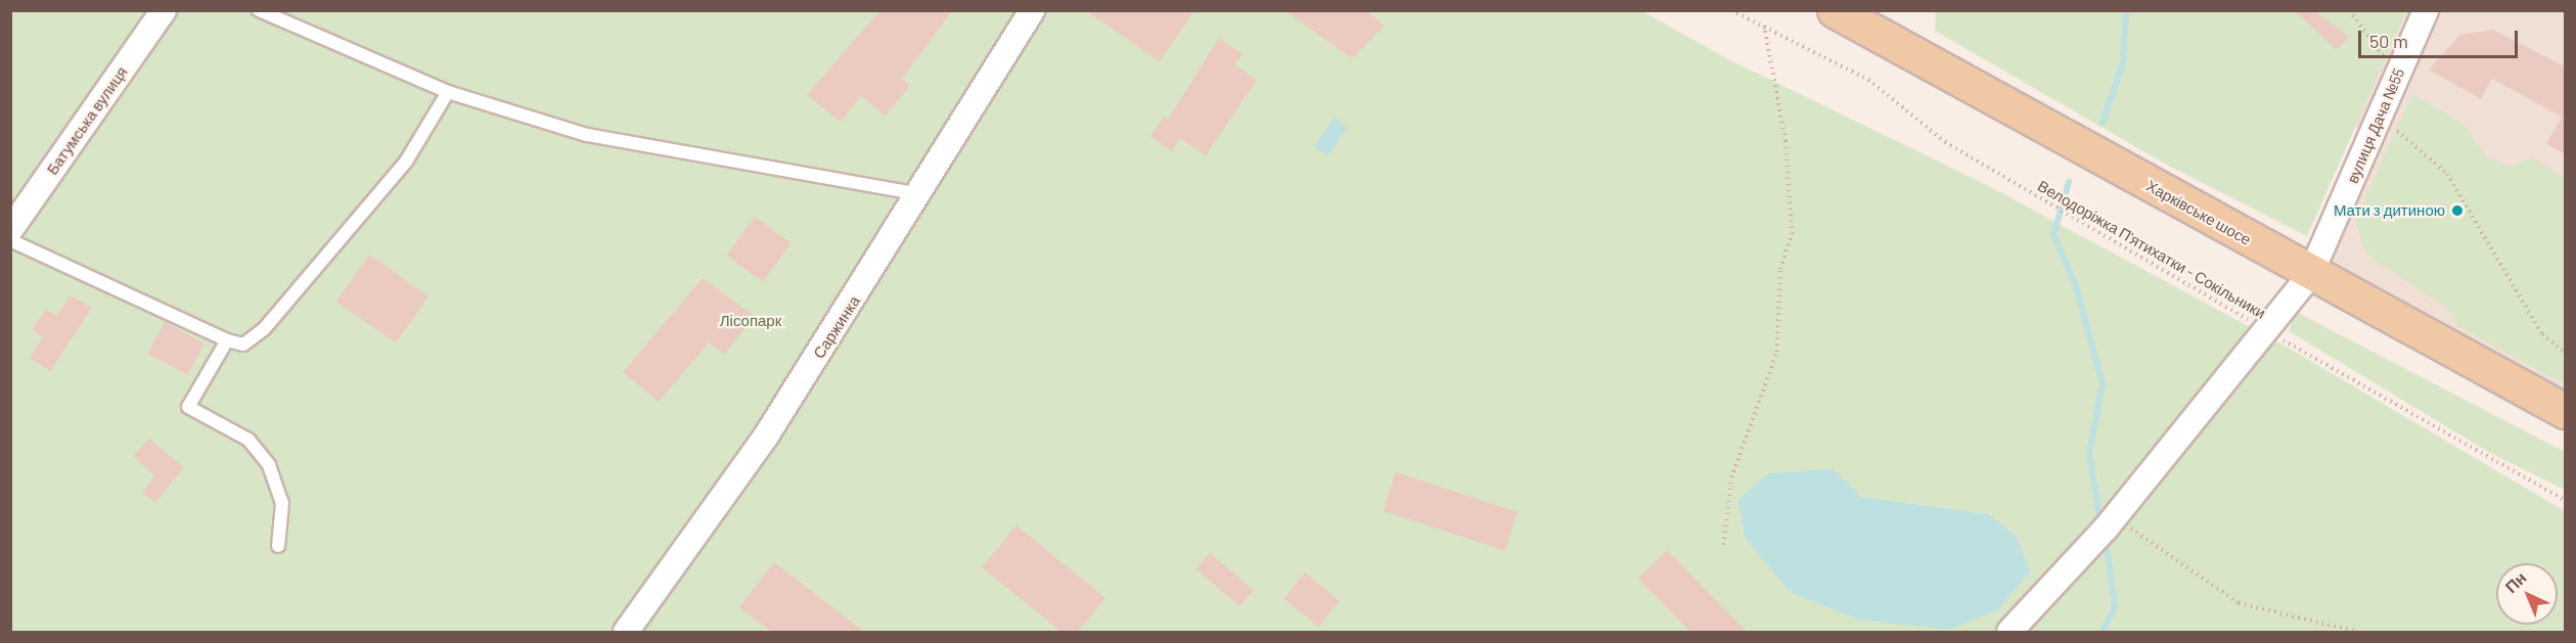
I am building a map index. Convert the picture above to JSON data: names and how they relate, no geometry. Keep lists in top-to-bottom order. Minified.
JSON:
{"streets":{"main road":["Харківське шосе"],"street":["Батумська вулиця","вулиця Дача №55","Саржинка"],"path":["Велодоріжка П'ятихатки - Сокільники"]},"crossings":[["вулиця Дача №55","Харківське шосе"],["вулиця Дача №55","Велодоріжка П'ятихатки - Сокільники"]],"parks":["Лісопарк"],"places":["Мати з дитиною"],"scale_bar":"50 m","north":"top left"}
